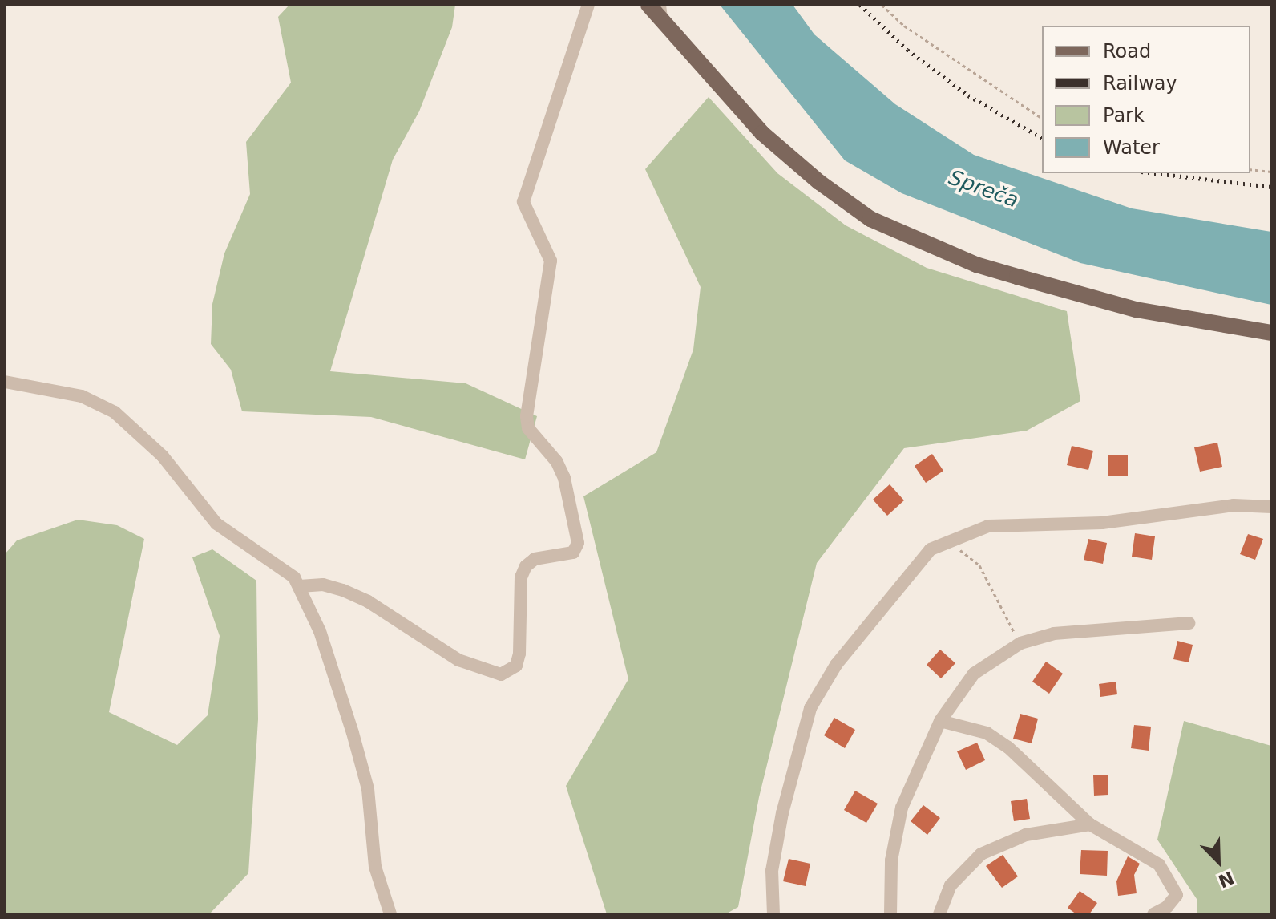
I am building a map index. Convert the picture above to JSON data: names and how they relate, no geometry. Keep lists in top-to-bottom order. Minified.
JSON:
{"water":["Spreča"],"legend":["Road","Railway","Park","Water"],"north":"bottom right"}
